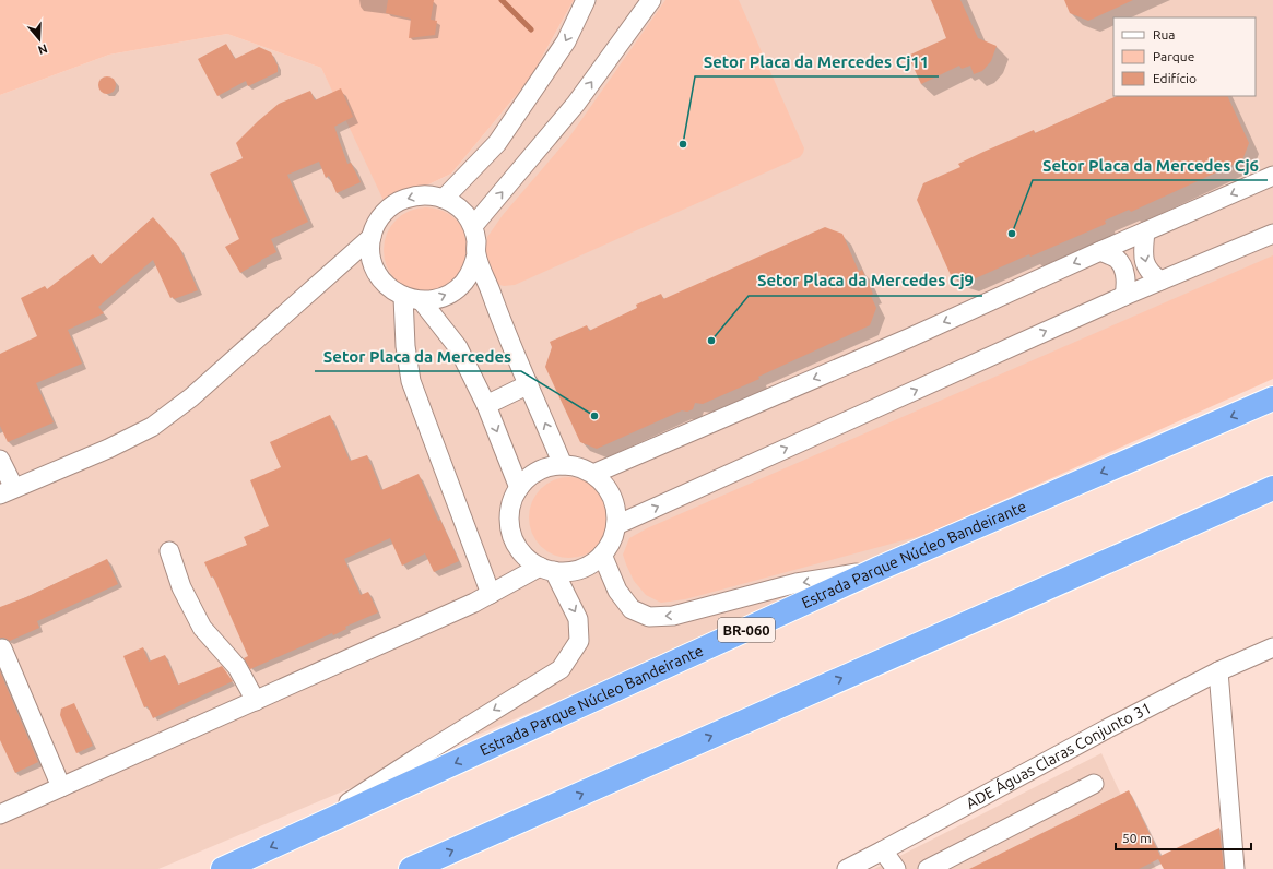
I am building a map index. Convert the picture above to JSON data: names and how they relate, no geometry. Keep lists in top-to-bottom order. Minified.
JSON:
{"streets":{"highway":["Estrada Parque Núcleo Bandeirante","BR-060"],"street":["ADE Águas Claras Conjunto 31"]},"places":["Setor Placa da Mercedes Cj11","Setor Placa da Mercedes Cj6","Setor Placa da Mercedes Cj9","Setor Placa da Mercedes"],"legend":["Rua","Parque","Edifício"],"scale_bar":"50 m","north":"bottom"}
